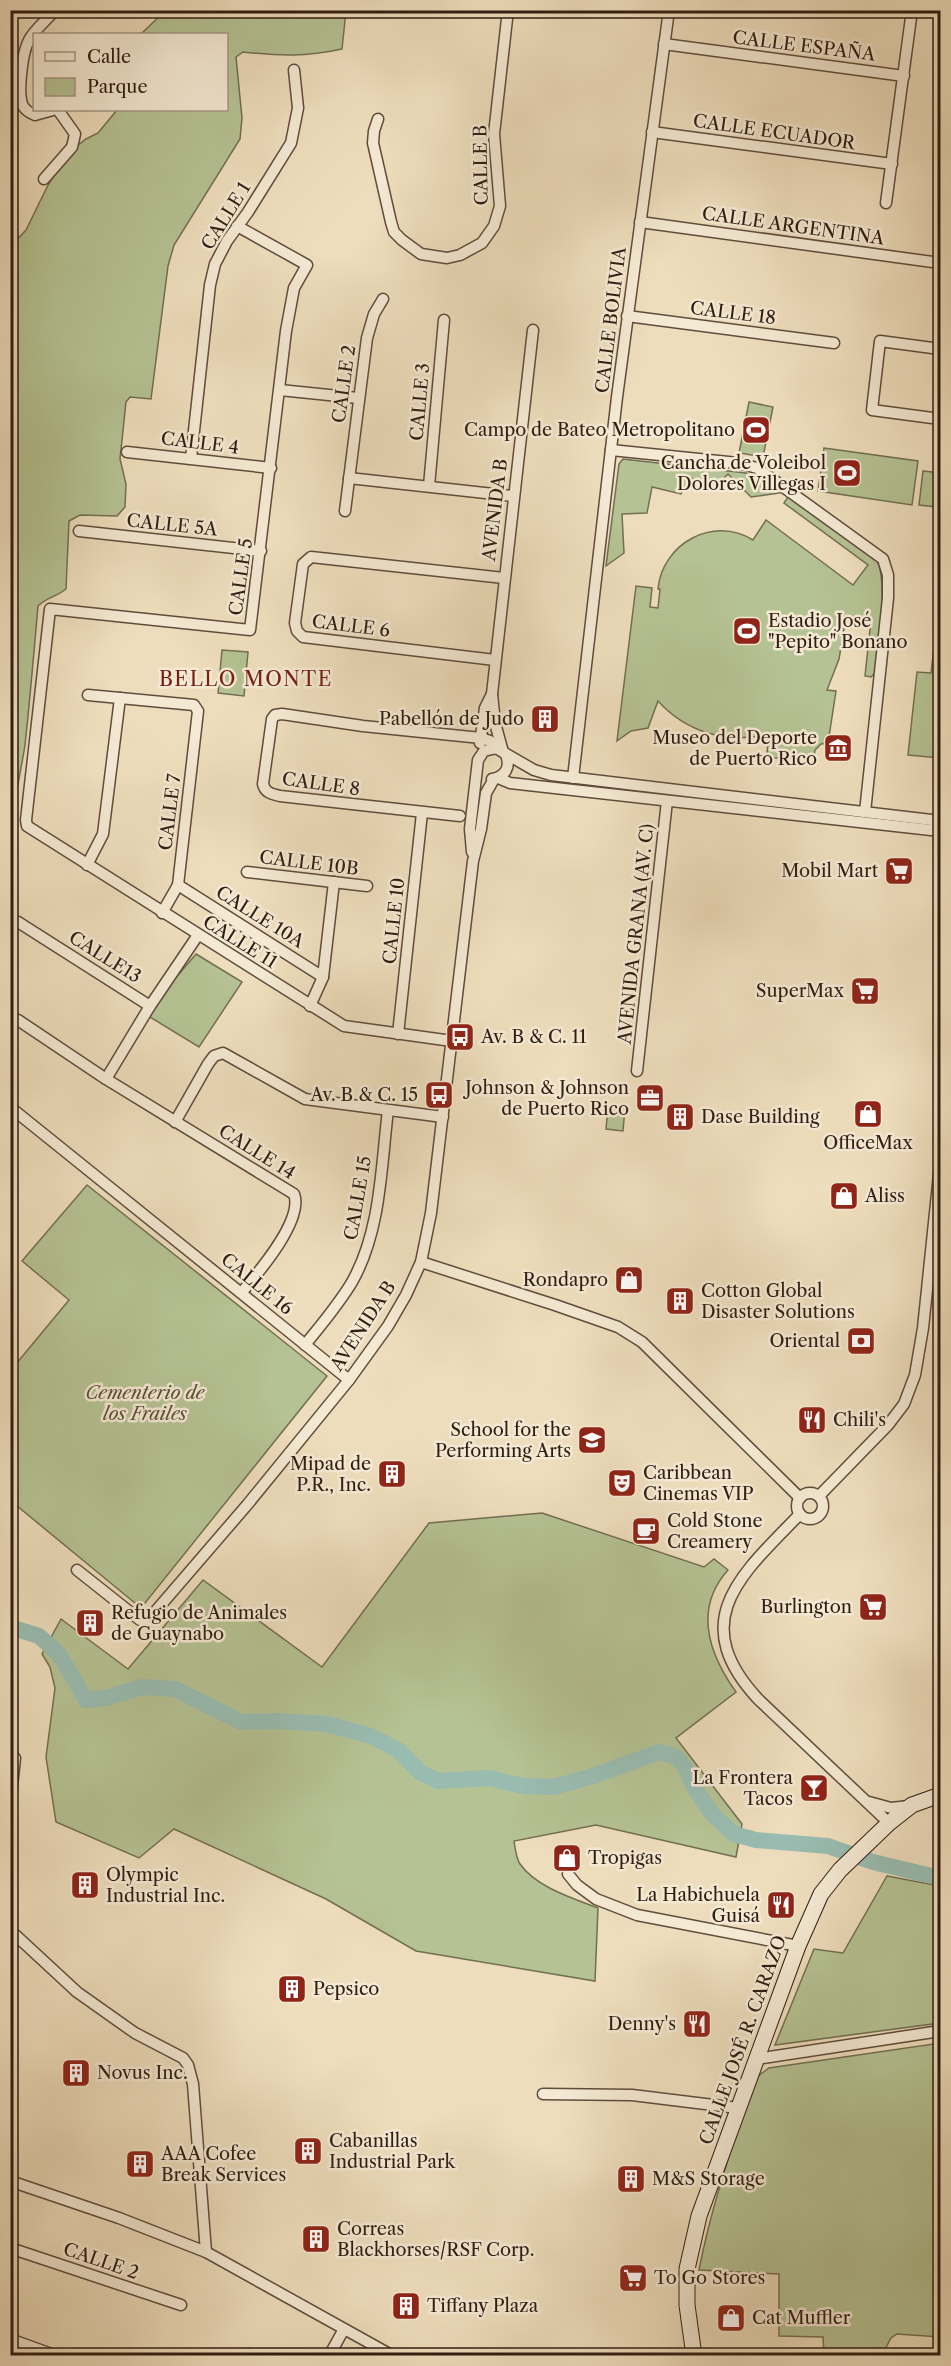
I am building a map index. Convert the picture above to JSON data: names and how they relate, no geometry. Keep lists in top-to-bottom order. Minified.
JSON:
{"streets":{"street":["CALLE ESPAÑA","CALLE ECUADOR","CALLE B","CALLE 1","CALLE ARGENTINA","CALLE 18","CALLE BOLIVIA","CALLE 2","CALLE 3","CALLE 4","AVENIDA B","CALLE 5A","CALLE 5","CALLE 6","CALLE 8","CALLE 7","CALLE 10B","CALLE 10A","CALLE 10","AVENIDA GRANA (AV. C)","CALLE 11","CALLE13","CALLE 14","CALLE 15","CALLE 16","CALLE JOSÉ R. CARAZO"]},"crossings":[["CALLE ESPAÑA","CALLE BOLIVIA"],["CALLE ECUADOR","CALLE BOLIVIA"],["CALLE 1","CALLE 4"],["CALLE 1","CALLE 5"],["CALLE ARGENTINA","CALLE BOLIVIA"],["CALLE 18","CALLE BOLIVIA"],["CALLE BOLIVIA","CALLE 8"],["CALLE 4","CALLE 5"],["AVENIDA B","CALLE 6"],["AVENIDA B","CALLE 8"],["AVENIDA B","CALLE 11"],["AVENIDA B","CALLE 16"],["CALLE 5A","CALLE 5"],["CALLE 5","CALLE 11"],["CALLE 8","CALLE 10"],["CALLE 7","CALLE 10A"],["CALLE 7","CALLE 11"],["CALLE 10B","CALLE 10A"],["CALLE 10A","CALLE 11"],["CALLE 10","CALLE 11"],["CALLE 14","CALLE 16"],["CALLE 15","CALLE 16"]],"districts":["BELLO MONTE"],"parks":["Cementerio de los Frailes"],"places":{"sports":["Campo de Bateo Metropolitano","Cancha de Voleibol Dolores Villegas I","Estadio José \"Pepito\" Bonano"],"building":["Pabellón de Judo","Dase Building","Cotton Global Disaster Solutions","Mipad de P.R., Inc.","Refugio de Animales de Guaynabo","Olympic Industrial Inc.","Pepsico","Novus Inc.","Cabanillas Industrial Park","AAA Cofee Break Services","M&S Storage","Correas Blackhorses/RSF Corp.","Tiffany Plaza"],"museum":["Museo del Deporte de Puerto Rico"],"supermarket":["Mobil Mart","SuperMax","Burlington","To Go Stores"],"bus stop":["Av. B & C. 11","Av. B & C. 15"],"office":["Johnson & Johnson de Puerto Rico"],"shop":["OfficeMax","Aliss","Rondapro","Tropigas","Cat Muffler"],"bank":["Oriental"],"restaurant":["Chili's","La Habichuela Guisá","Denny's"],"school or university":["School for the Performing Arts"],"theatre":["Caribbean Cinemas VIP"],"cafe":["Cold Stone Creamery"],"bar":["La Frontera Tacos"]},"legend":["Calle","Parque"]}
